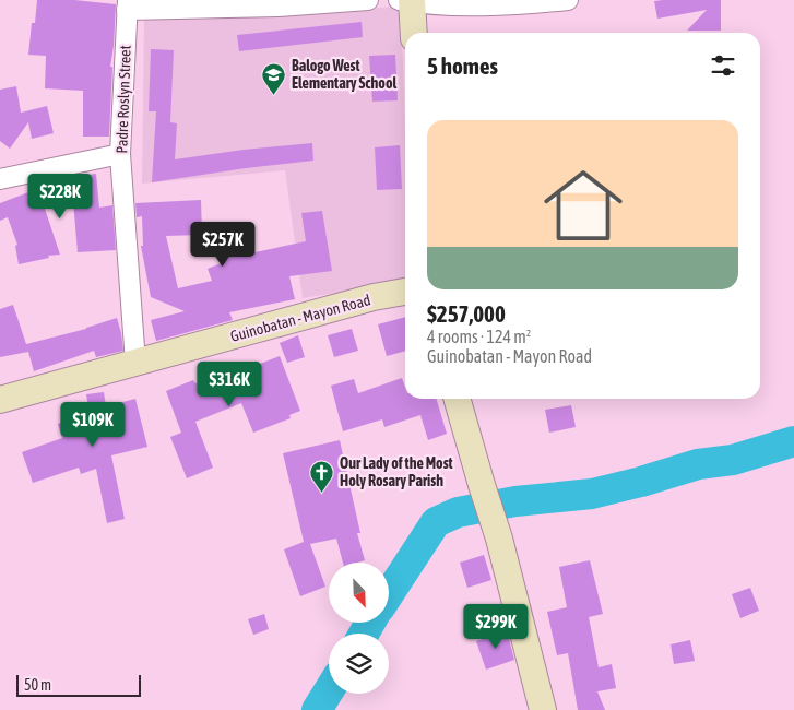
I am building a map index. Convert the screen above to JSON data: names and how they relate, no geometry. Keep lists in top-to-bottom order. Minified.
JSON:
{"streets":{"main road":["Guinobatan - Mayon Road"],"street":["Padre Roslyn Street"]},"crossings":[["Padre Roslyn Street","Guinobatan - Mayon Road"]],"places":{"school or university":["Balogo West Elementary School"],"church":["Our Lady of the Most Holy Rosary Parish"]},"scale_bar":"50 m","north":"bottom right","page":{"heading":"5 homes","list":[{"name":"$257,000","note":"4 rooms · 124 m² · Guinobatan - Mayon Road"}],"price":["$228K","$257K","$316K","$109K","$299K"],"scale":"50 m"}}
